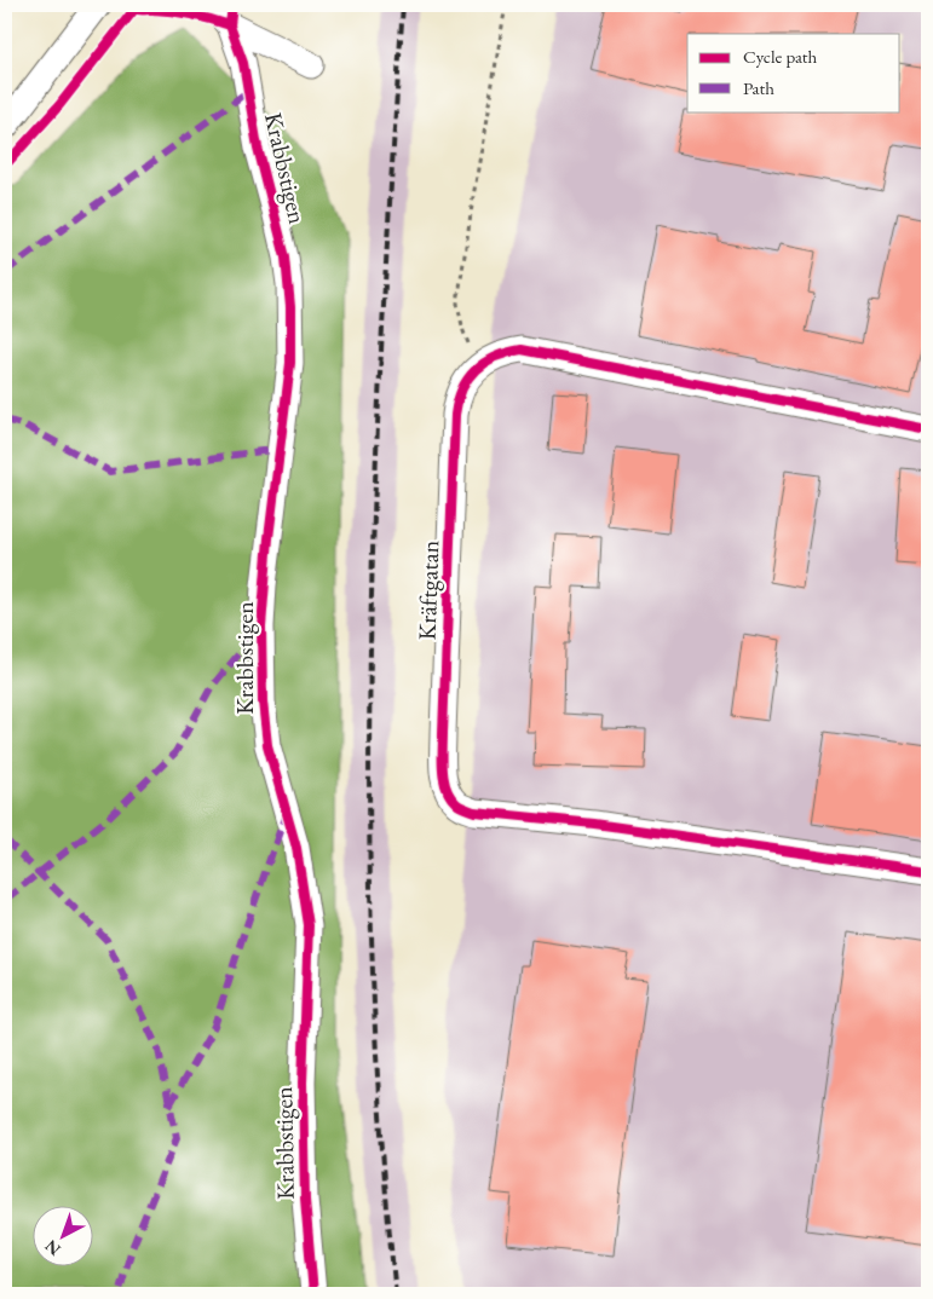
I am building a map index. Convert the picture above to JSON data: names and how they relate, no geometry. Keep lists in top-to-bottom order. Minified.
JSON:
{"streets":{"street":["Krabbstigen","Kräftgatan"]},"legend":["Cycle path","Path"],"north":"bottom left"}
